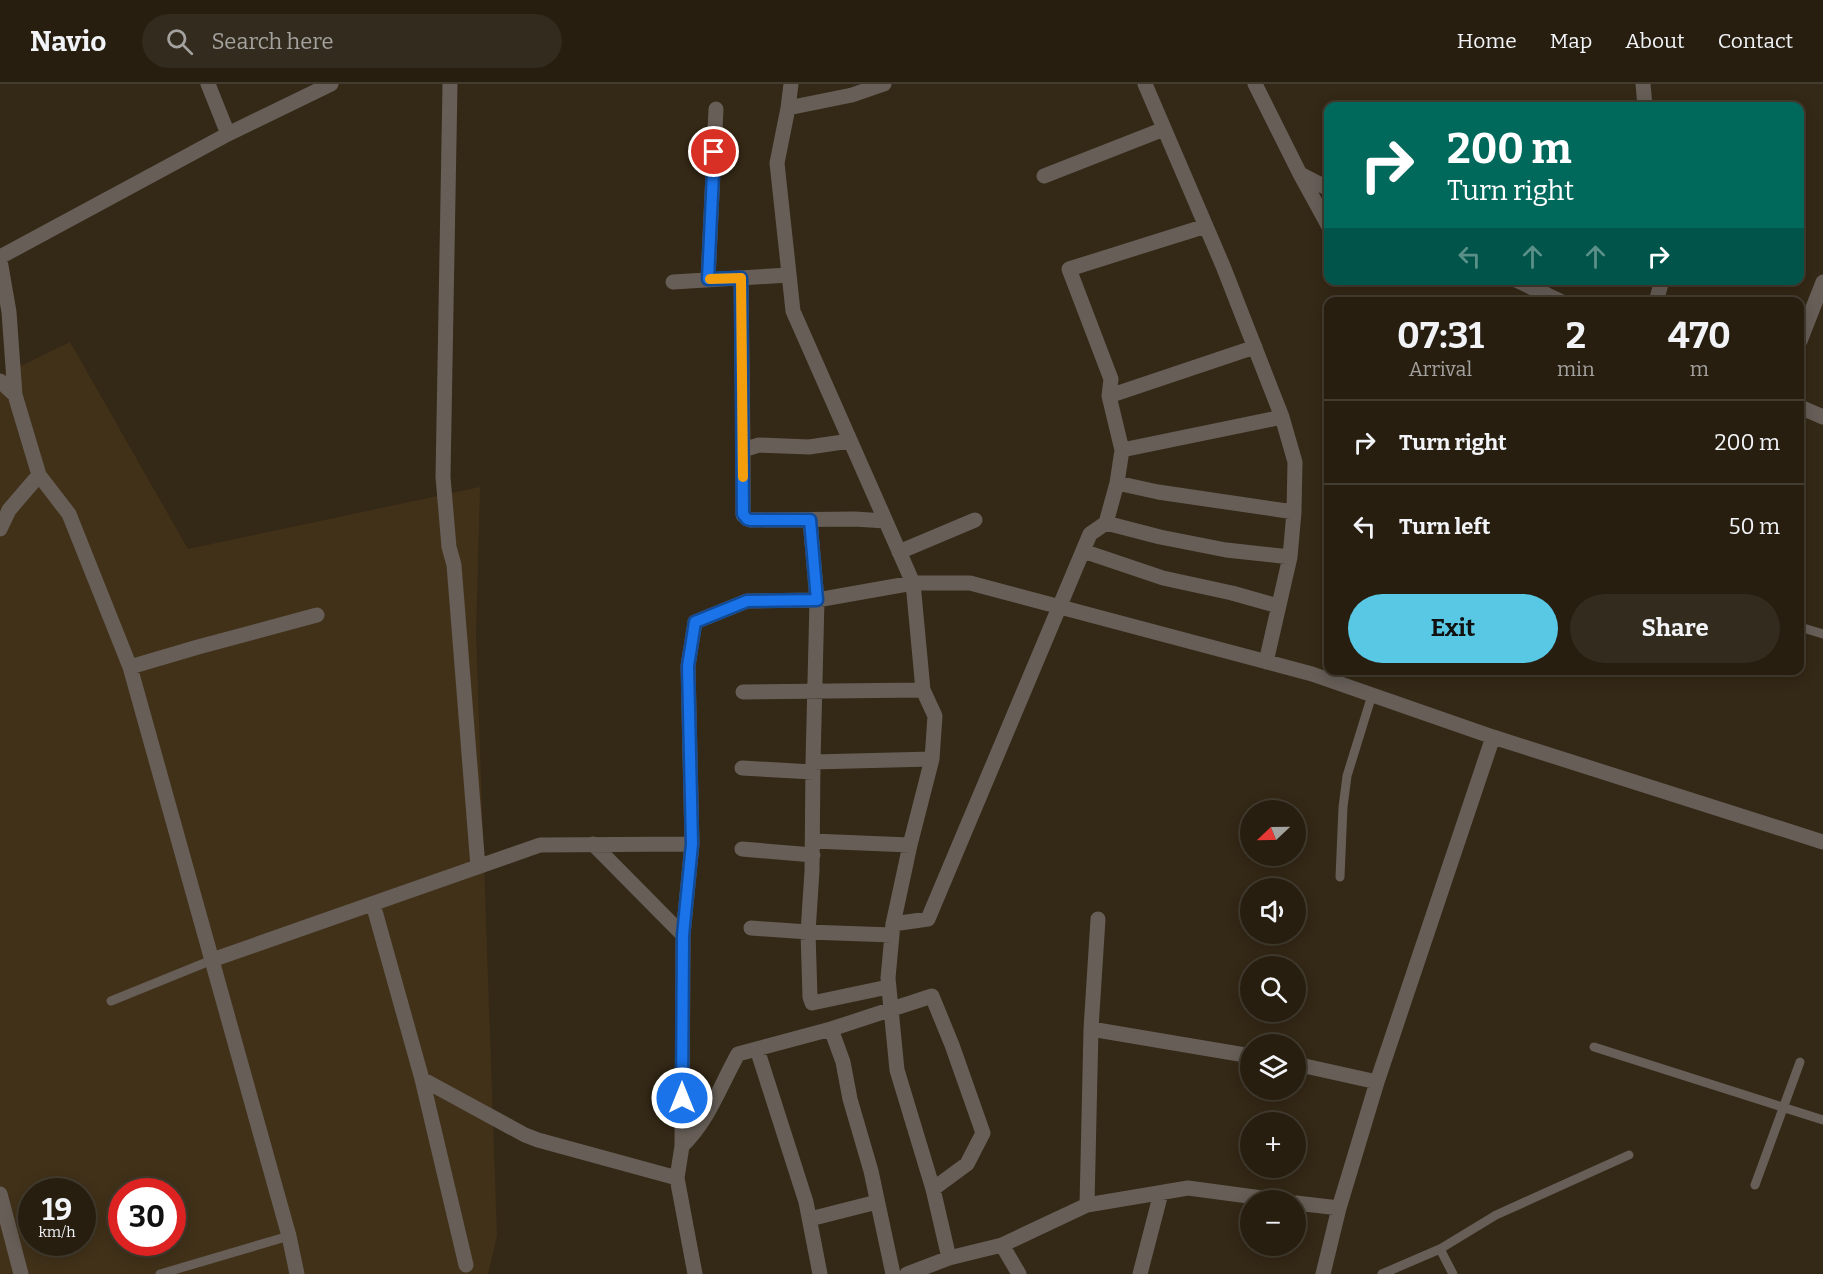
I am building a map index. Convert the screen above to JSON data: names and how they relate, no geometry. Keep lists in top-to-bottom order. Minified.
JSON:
{"north":"left","page":{"header":"Navio","search":"Search here","nav":["Home","Map","About","Contact"],"turn":["200 m","Turn right"],"eta":["07:31","Arrival","2","min","470","m"],"list":[{"name":"Turn right","value":"200 m"},{"name":"Turn left","value":"50 m"}],"buttons":["Exit","Share"],"map_buttons":["+","−"],"speed":"19 km/h","limit":"30"}}
